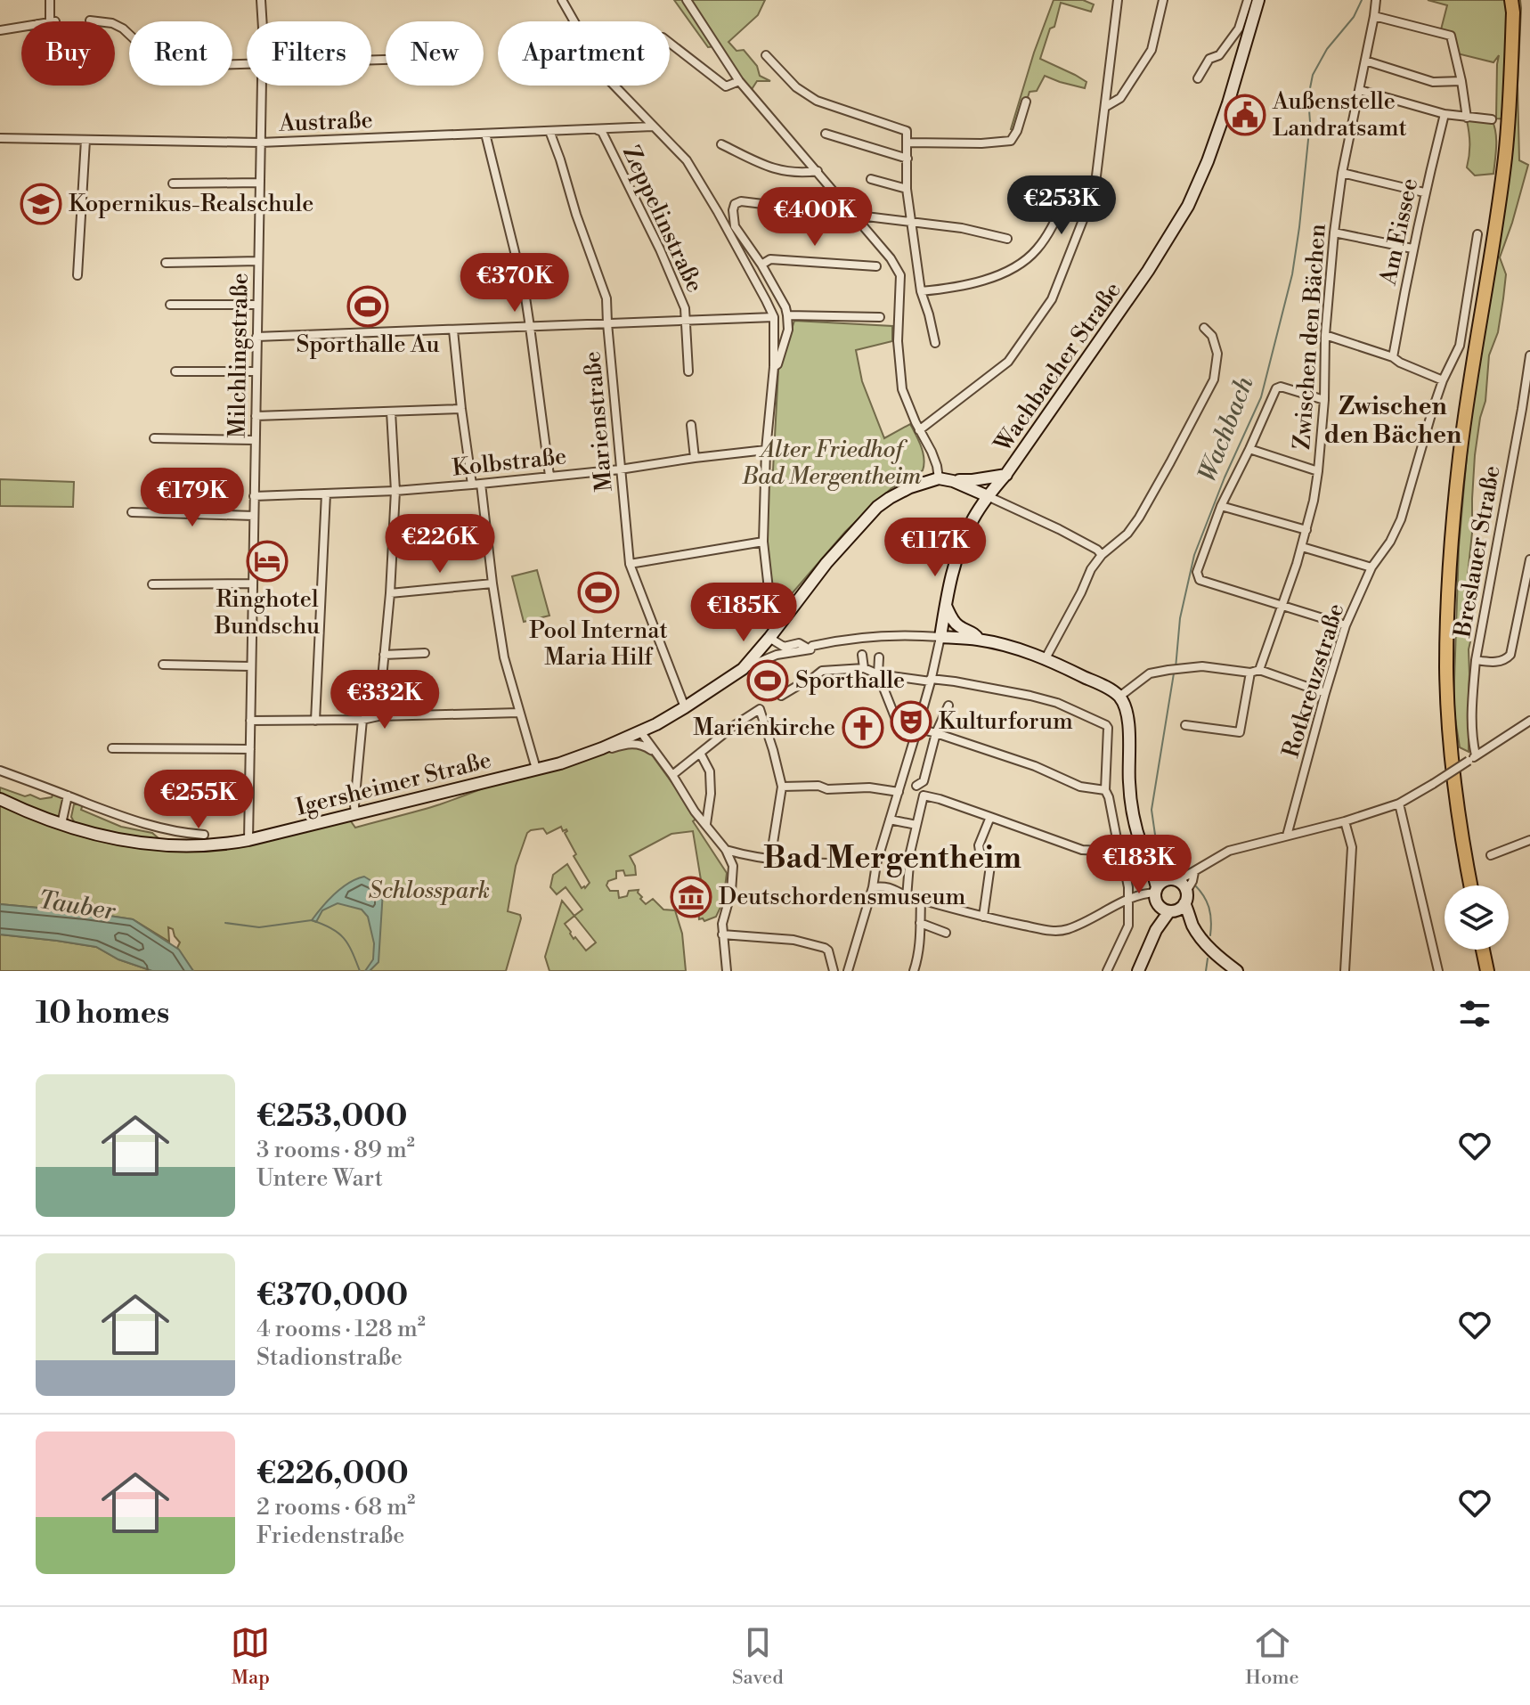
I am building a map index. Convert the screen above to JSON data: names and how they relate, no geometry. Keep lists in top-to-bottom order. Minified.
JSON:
{"streets":{"street":["Austraße","Zeppelinstraße","Am Eissee","Zwischen den Bächen","Milchlingstraße","Wachbacher Straße","Marienstraße","Kolbstraße","Breslauer Straße","Rotkreuzstraße","Igersheimer Straße"]},"crossings":[["Austraße","Zeppelinstraße"],["Austraße","Milchlingstraße"],["Austraße","Marienstraße"],["Milchlingstraße","Kolbstraße"],["Milchlingstraße","Igersheimer Straße"],["Marienstraße","Kolbstraße"],["Marienstraße","Igersheimer Straße"]],"districts":["Zwischen den Bächen","Bad Mergentheim"],"water":["Wachbach","Tauber"],"parks":["Alter Friedhof Bad Mergentheim","Schlosspark"],"places":{"public building":["Außenstelle Landratsamt"],"school or university":["Kopernikus-Realschule"],"sports":["Sporthalle Au","Pool Internat Maria Hilf","Sporthalle"],"hotel":["Ringhotel Bundschu"],"theatre":["Kulturforum"],"church":["Marienkirche"],"museum":["Deutschordensmuseum"]},"page":{"chip":["Buy","Rent","Filters","New","Apartment"],"price":["€253K","€400K","€370K","€179K","€226K","€117K","€185K","€332K","€255K","€183K"],"heading":"10 homes","list":[{"name":"€253,000","note":"3 rooms · 89 m² · Untere Wart"},{"name":"€370,000","note":"4 rooms · 128 m² · Stadionstraße"},{"name":"€226,000","note":"2 rooms · 68 m² · Friedenstraße"}],"tabs":["Map","Saved","Home"]}}
